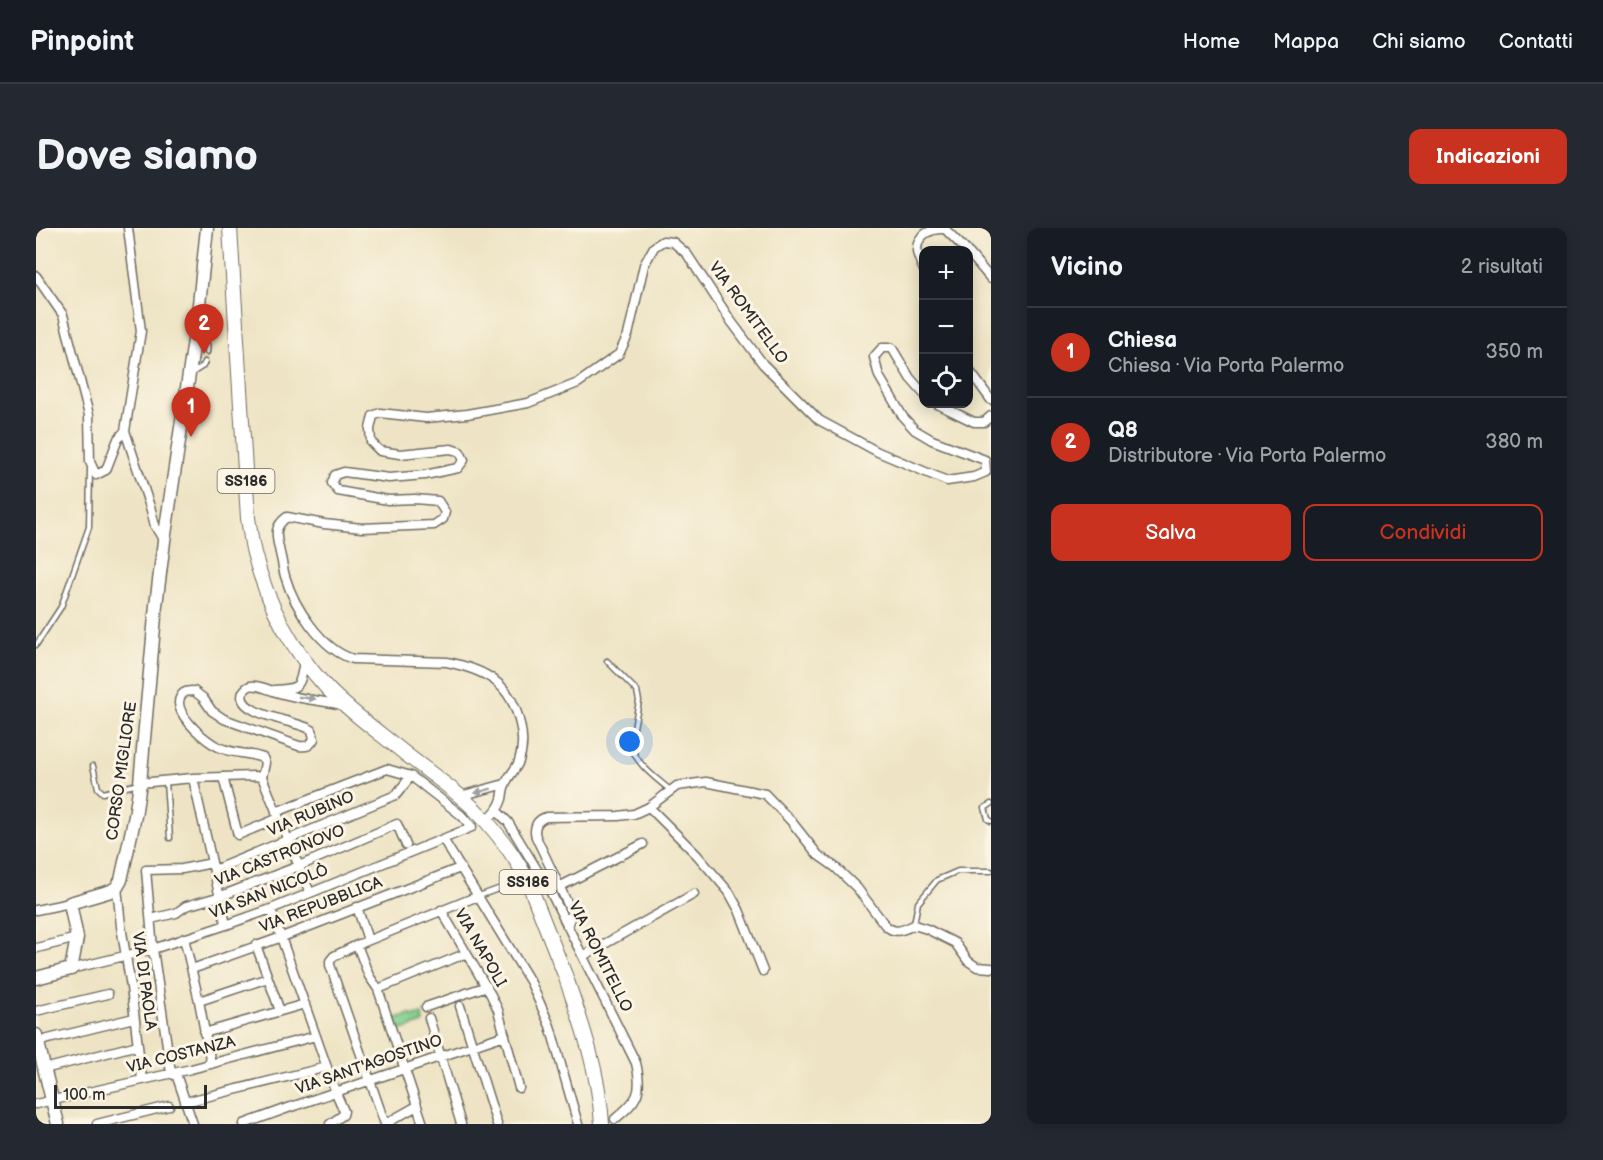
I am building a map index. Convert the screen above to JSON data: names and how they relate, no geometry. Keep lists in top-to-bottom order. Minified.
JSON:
{"streets":{"main road":["SS186"],"street":["VIA ROMITELLO","CORSO MIGLIORE","VIA RUBINO","VIA CASTRONOVO","VIA SAN NICOLÒ","VIA REPUBBLICA","VIA NAPOLI","VIA DI PAOLA","VIA COSTANZA","VIA SANT'AGOSTINO"]},"crossings":[["VIA ROMITELLO","SS186"],["CORSO MIGLIORE","VIA DI PAOLA"],["VIA RUBINO","VIA CASTRONOVO"],["VIA RUBINO","VIA SAN NICOLÒ"],["VIA SAN NICOLÒ","VIA DI PAOLA"],["VIA NAPOLI","VIA SANT'AGOSTINO"],["VIA DI PAOLA","VIA COSTANZA"]],"scale_bar":"100 m","page":{"header":"Pinpoint","nav":["Home","Mappa","Chi siamo","Contatti"],"buttons":["Indicazioni",["Salva","Condividi"]],"title":"Dove siamo","heading":["Vicino","2 risultati"],"map_buttons":["+","−"],"pins":["2","1"],"list":[{"mark":"1","name":"Chiesa","note":"Chiesa · Via Porta Palermo","value":"350 m"},{"mark":"2","name":"Q8","note":"Distributore · Via Porta Palermo","value":"380 m"}],"scale":"100 m"}}
